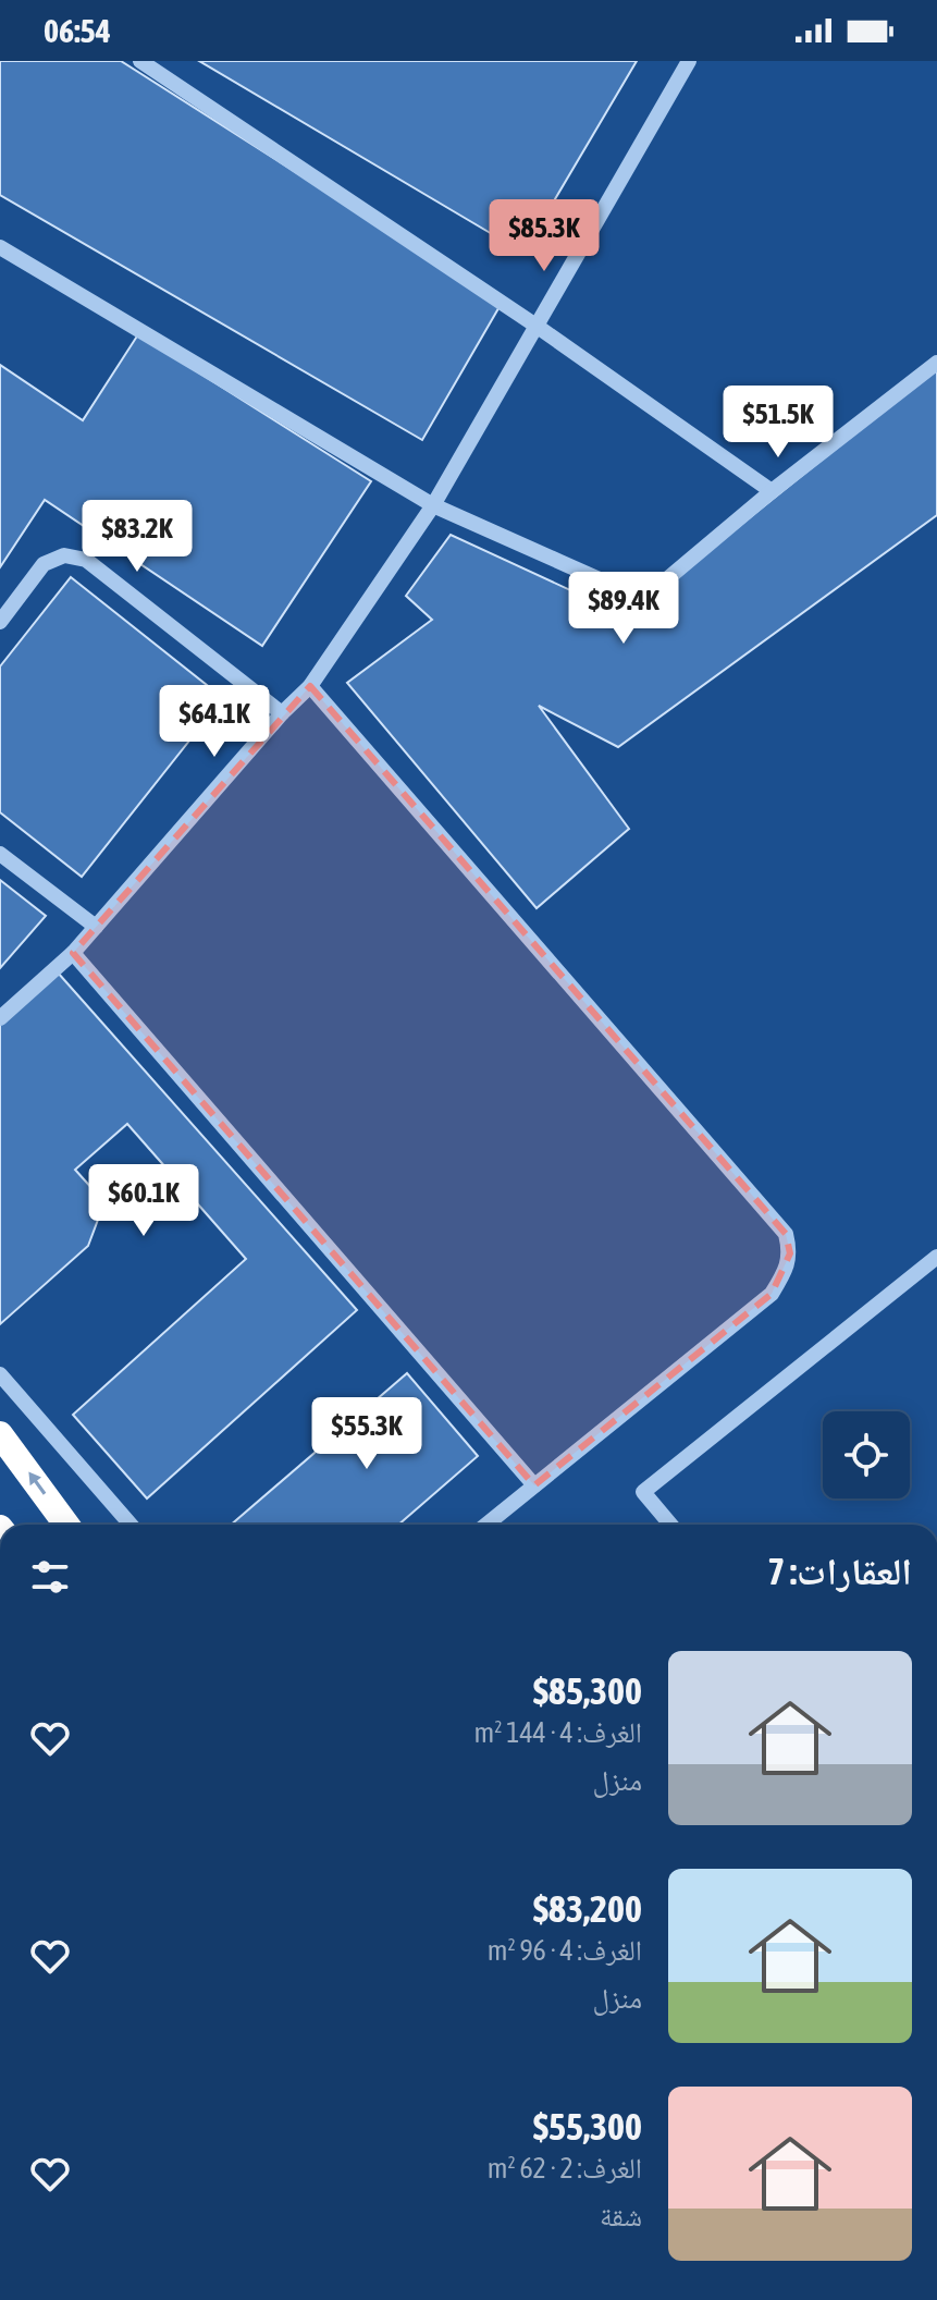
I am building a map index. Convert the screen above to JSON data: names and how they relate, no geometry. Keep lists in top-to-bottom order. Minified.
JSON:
{"page":{"status":"06:54","price":["$85.3K","$51.5K","$83.2K","$89.4K","$64.1K","$60.1K","$55.3K"],"heading":"العقارات: 7","list":[{"name":"$85,300","note":"الغرف: 4 · 144 m² · منزل"},{"name":"$83,200","note":"الغرف: 4 · 96 m² · منزل"},{"name":"$55,300","note":"الغرف: 2 · 62 m² · شقة"}]}}
